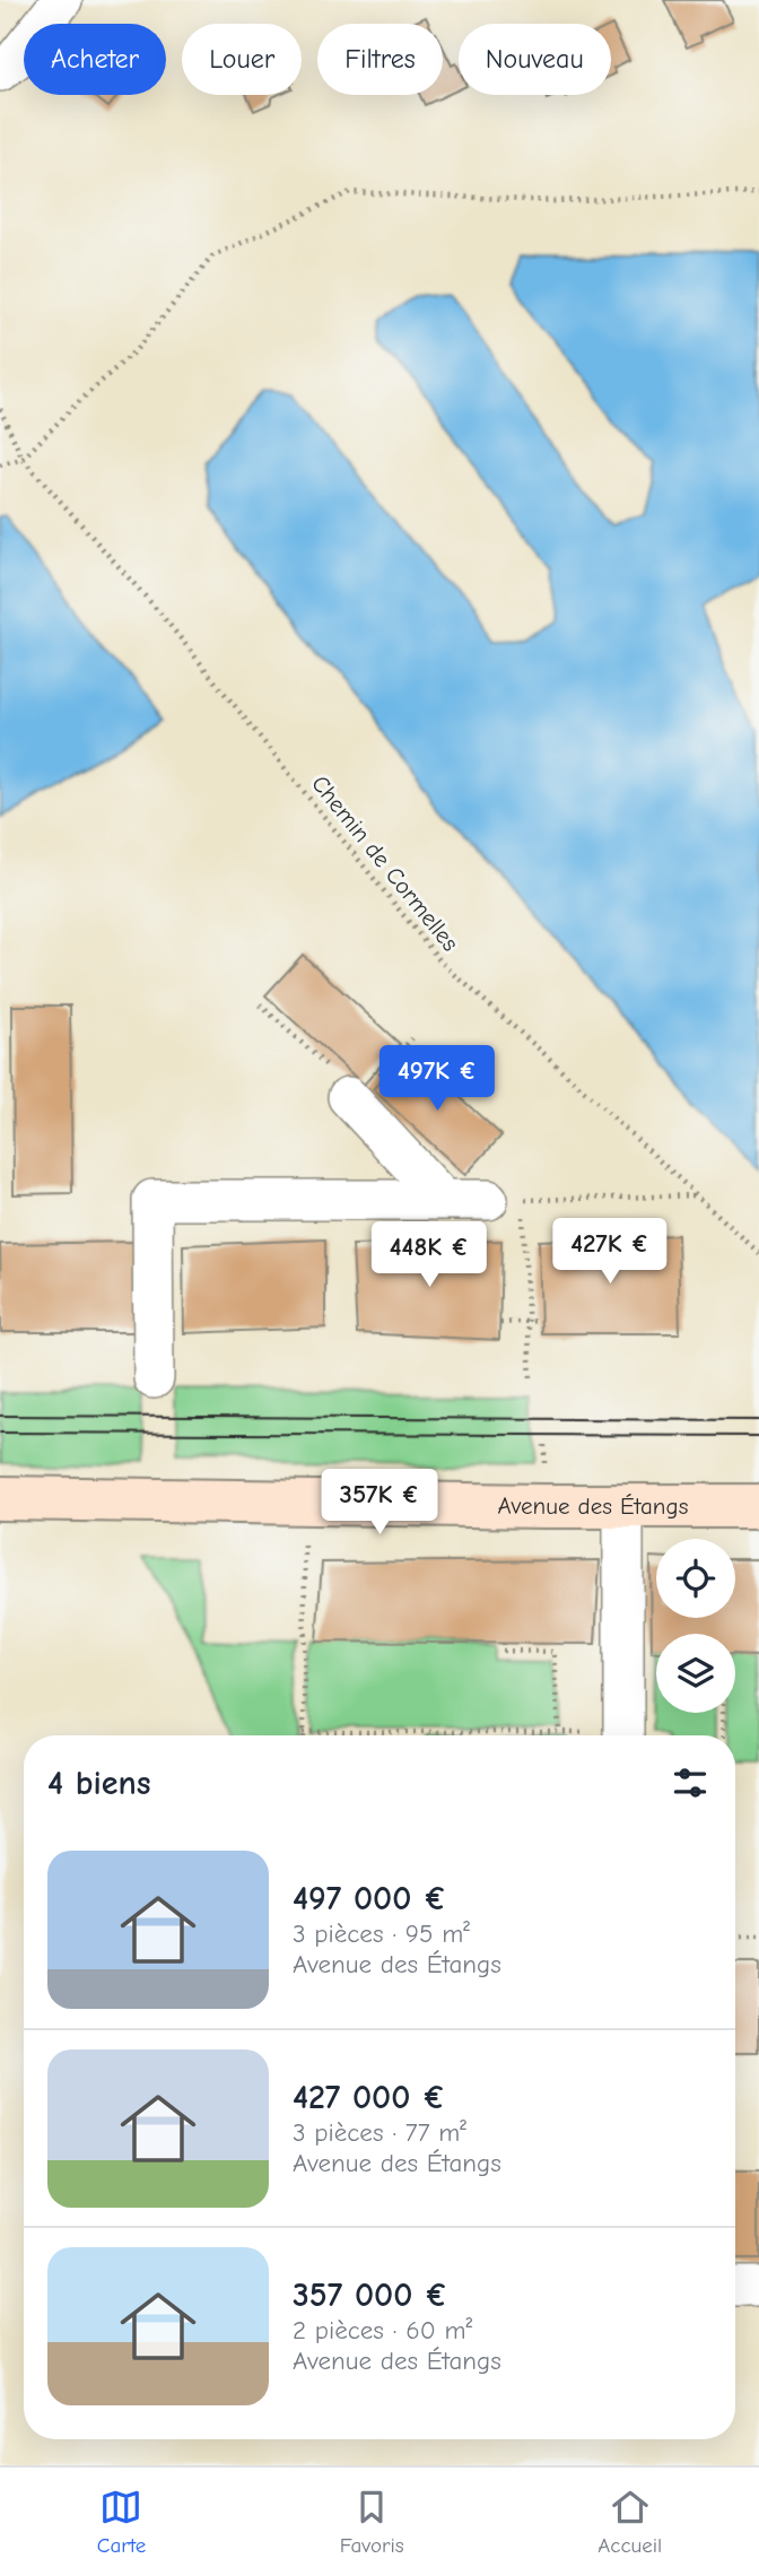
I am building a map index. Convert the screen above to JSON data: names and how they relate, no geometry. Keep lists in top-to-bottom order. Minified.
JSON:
{"streets":{"street":["Avenue des Étangs"],"path":["Chemin de Cormelles"]},"page":{"chip":["Acheter","Louer","Filtres","Nouveau"],"price":["497K €","427K €","448K €","357K €"],"heading":"4 biens","list":[{"name":"497 000 €","note":"3 pièces · 95 m² · Avenue des Étangs"},{"name":"427 000 €","note":"3 pièces · 77 m² · Avenue des Étangs"},{"name":"357 000 €","note":"2 pièces · 60 m² · Avenue des Étangs"}],"tabs":["Carte","Favoris","Accueil"]}}
